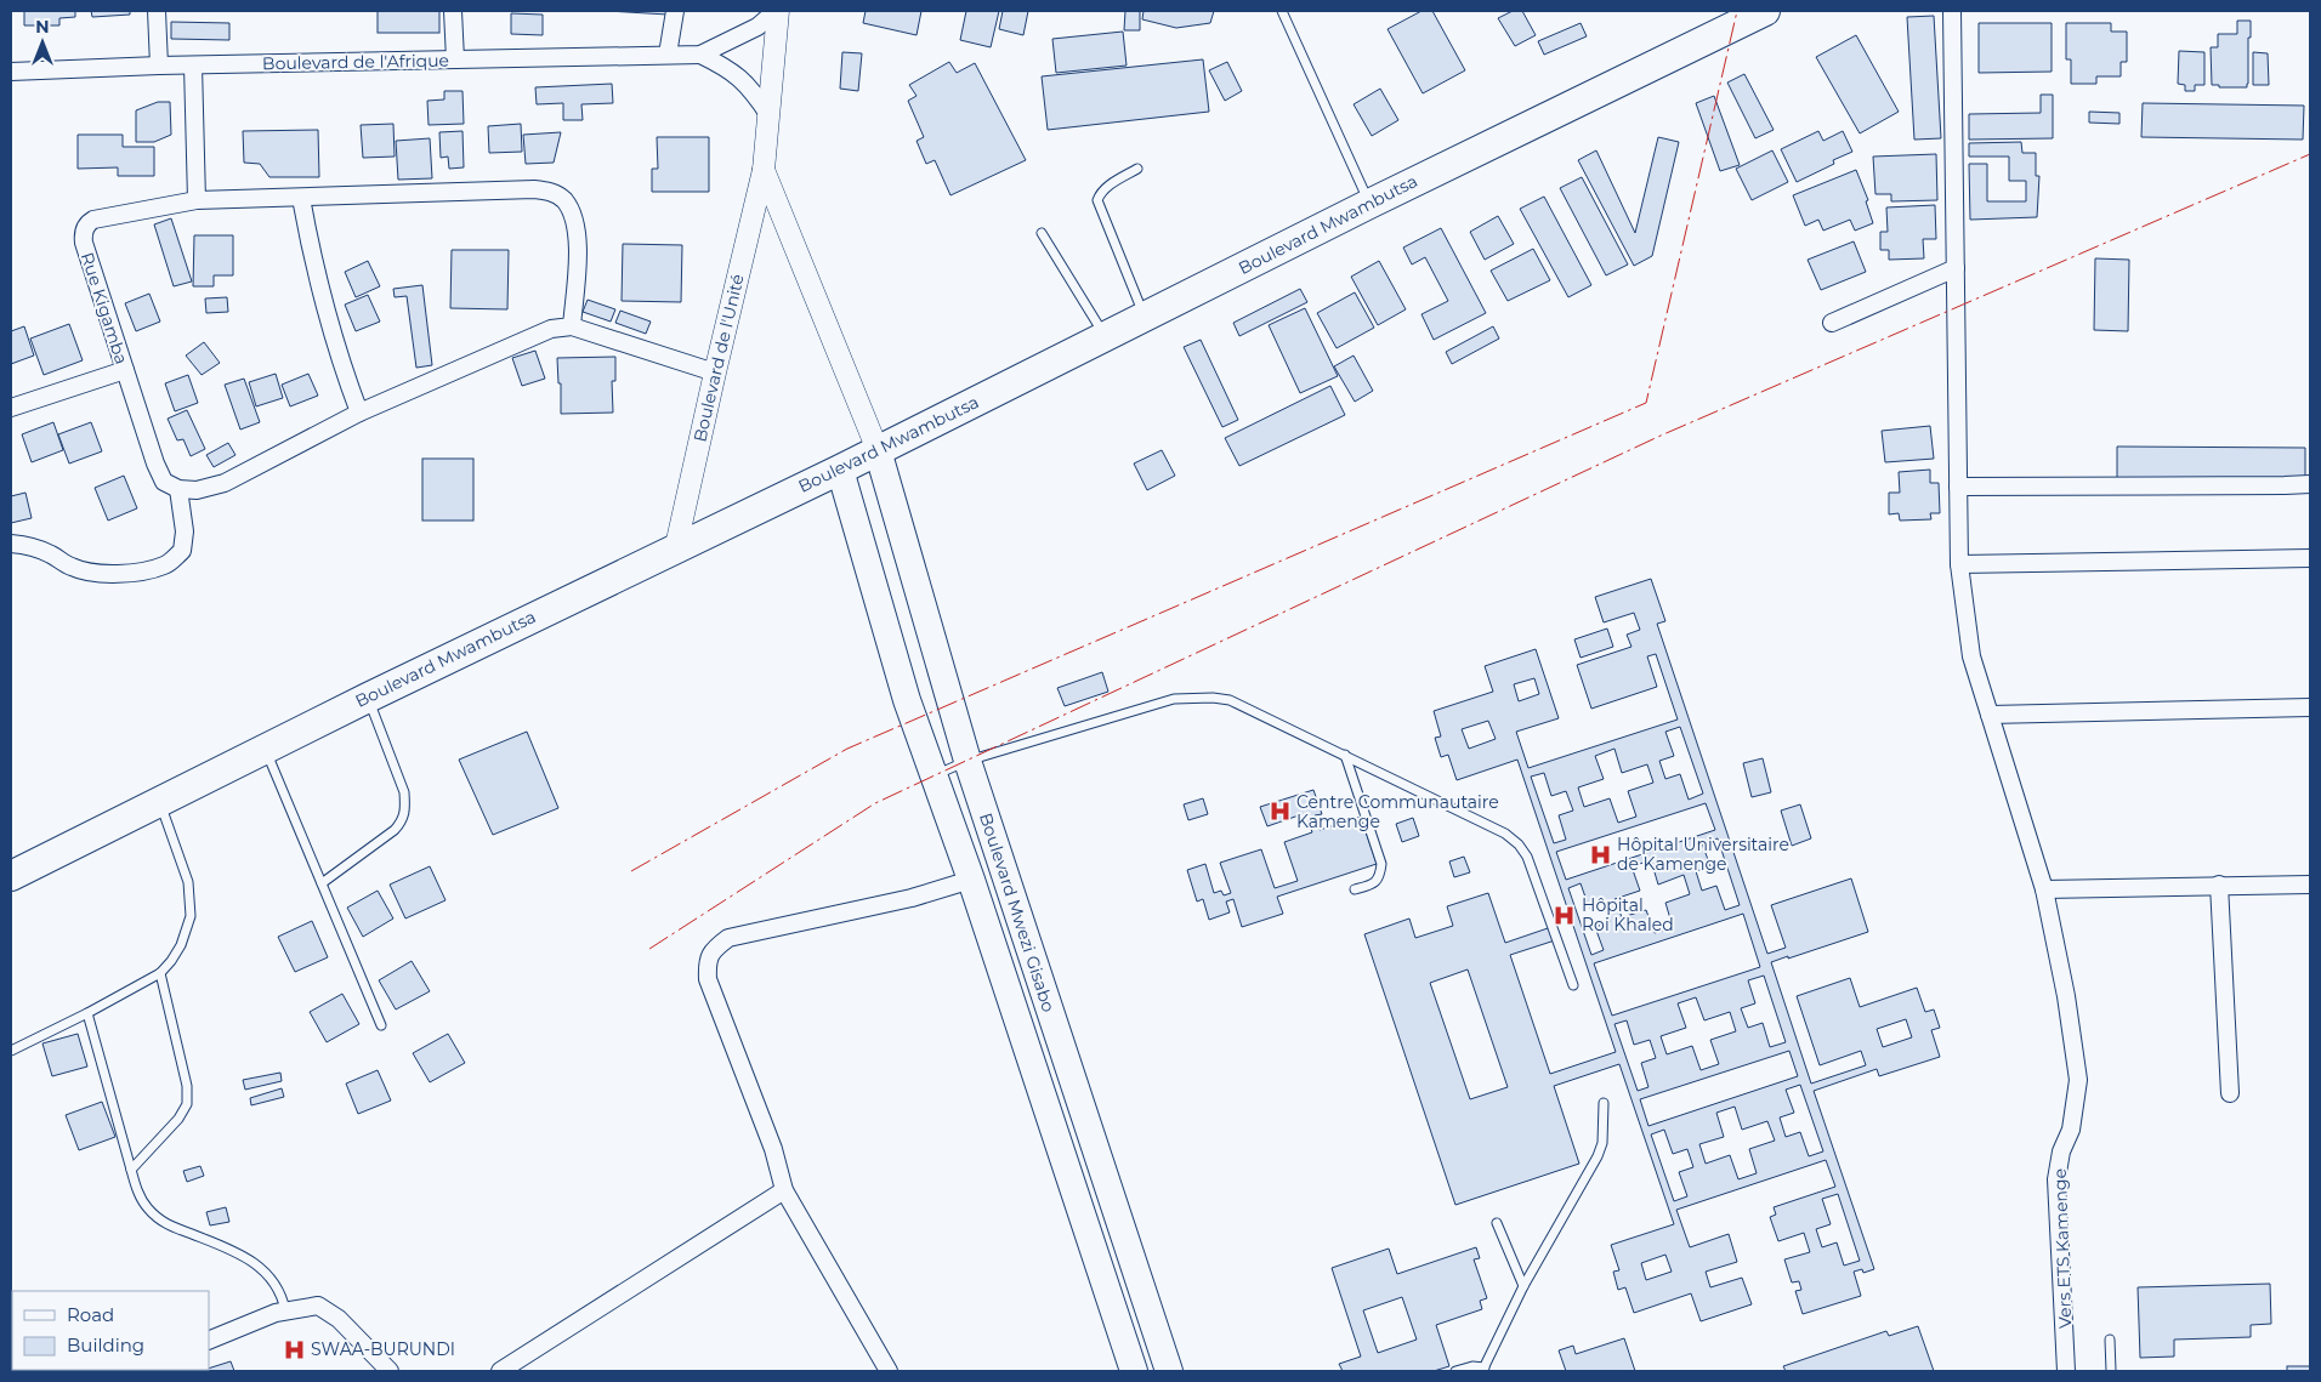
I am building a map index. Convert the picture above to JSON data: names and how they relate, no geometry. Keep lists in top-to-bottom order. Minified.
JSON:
{"streets":{"highway":["Boulevard Mwambutsa"],"main road":["Boulevard Mwezi Gisabo"],"street":["Boulevard de l'Afrique","Rue Kigamba","Boulevard de l'Unité","Vers ETS Kamenge"]},"crossings":[["Boulevard de l'Afrique","Boulevard de l'Unité"],["Boulevard Mwambutsa","Boulevard de l'Unité"],["Boulevard Mwambutsa","Boulevard Mwezi Gisabo"],["Boulevard de l'Unité","Boulevard Mwezi Gisabo"]],"places":{"hospital":["Centre Communautaire Kamenge","Hôpital Universitaire de Kamenge","Hôpital Roi Khaled","SWAA-BURUNDI"]},"legend":["Road","Building"],"north":"top"}
